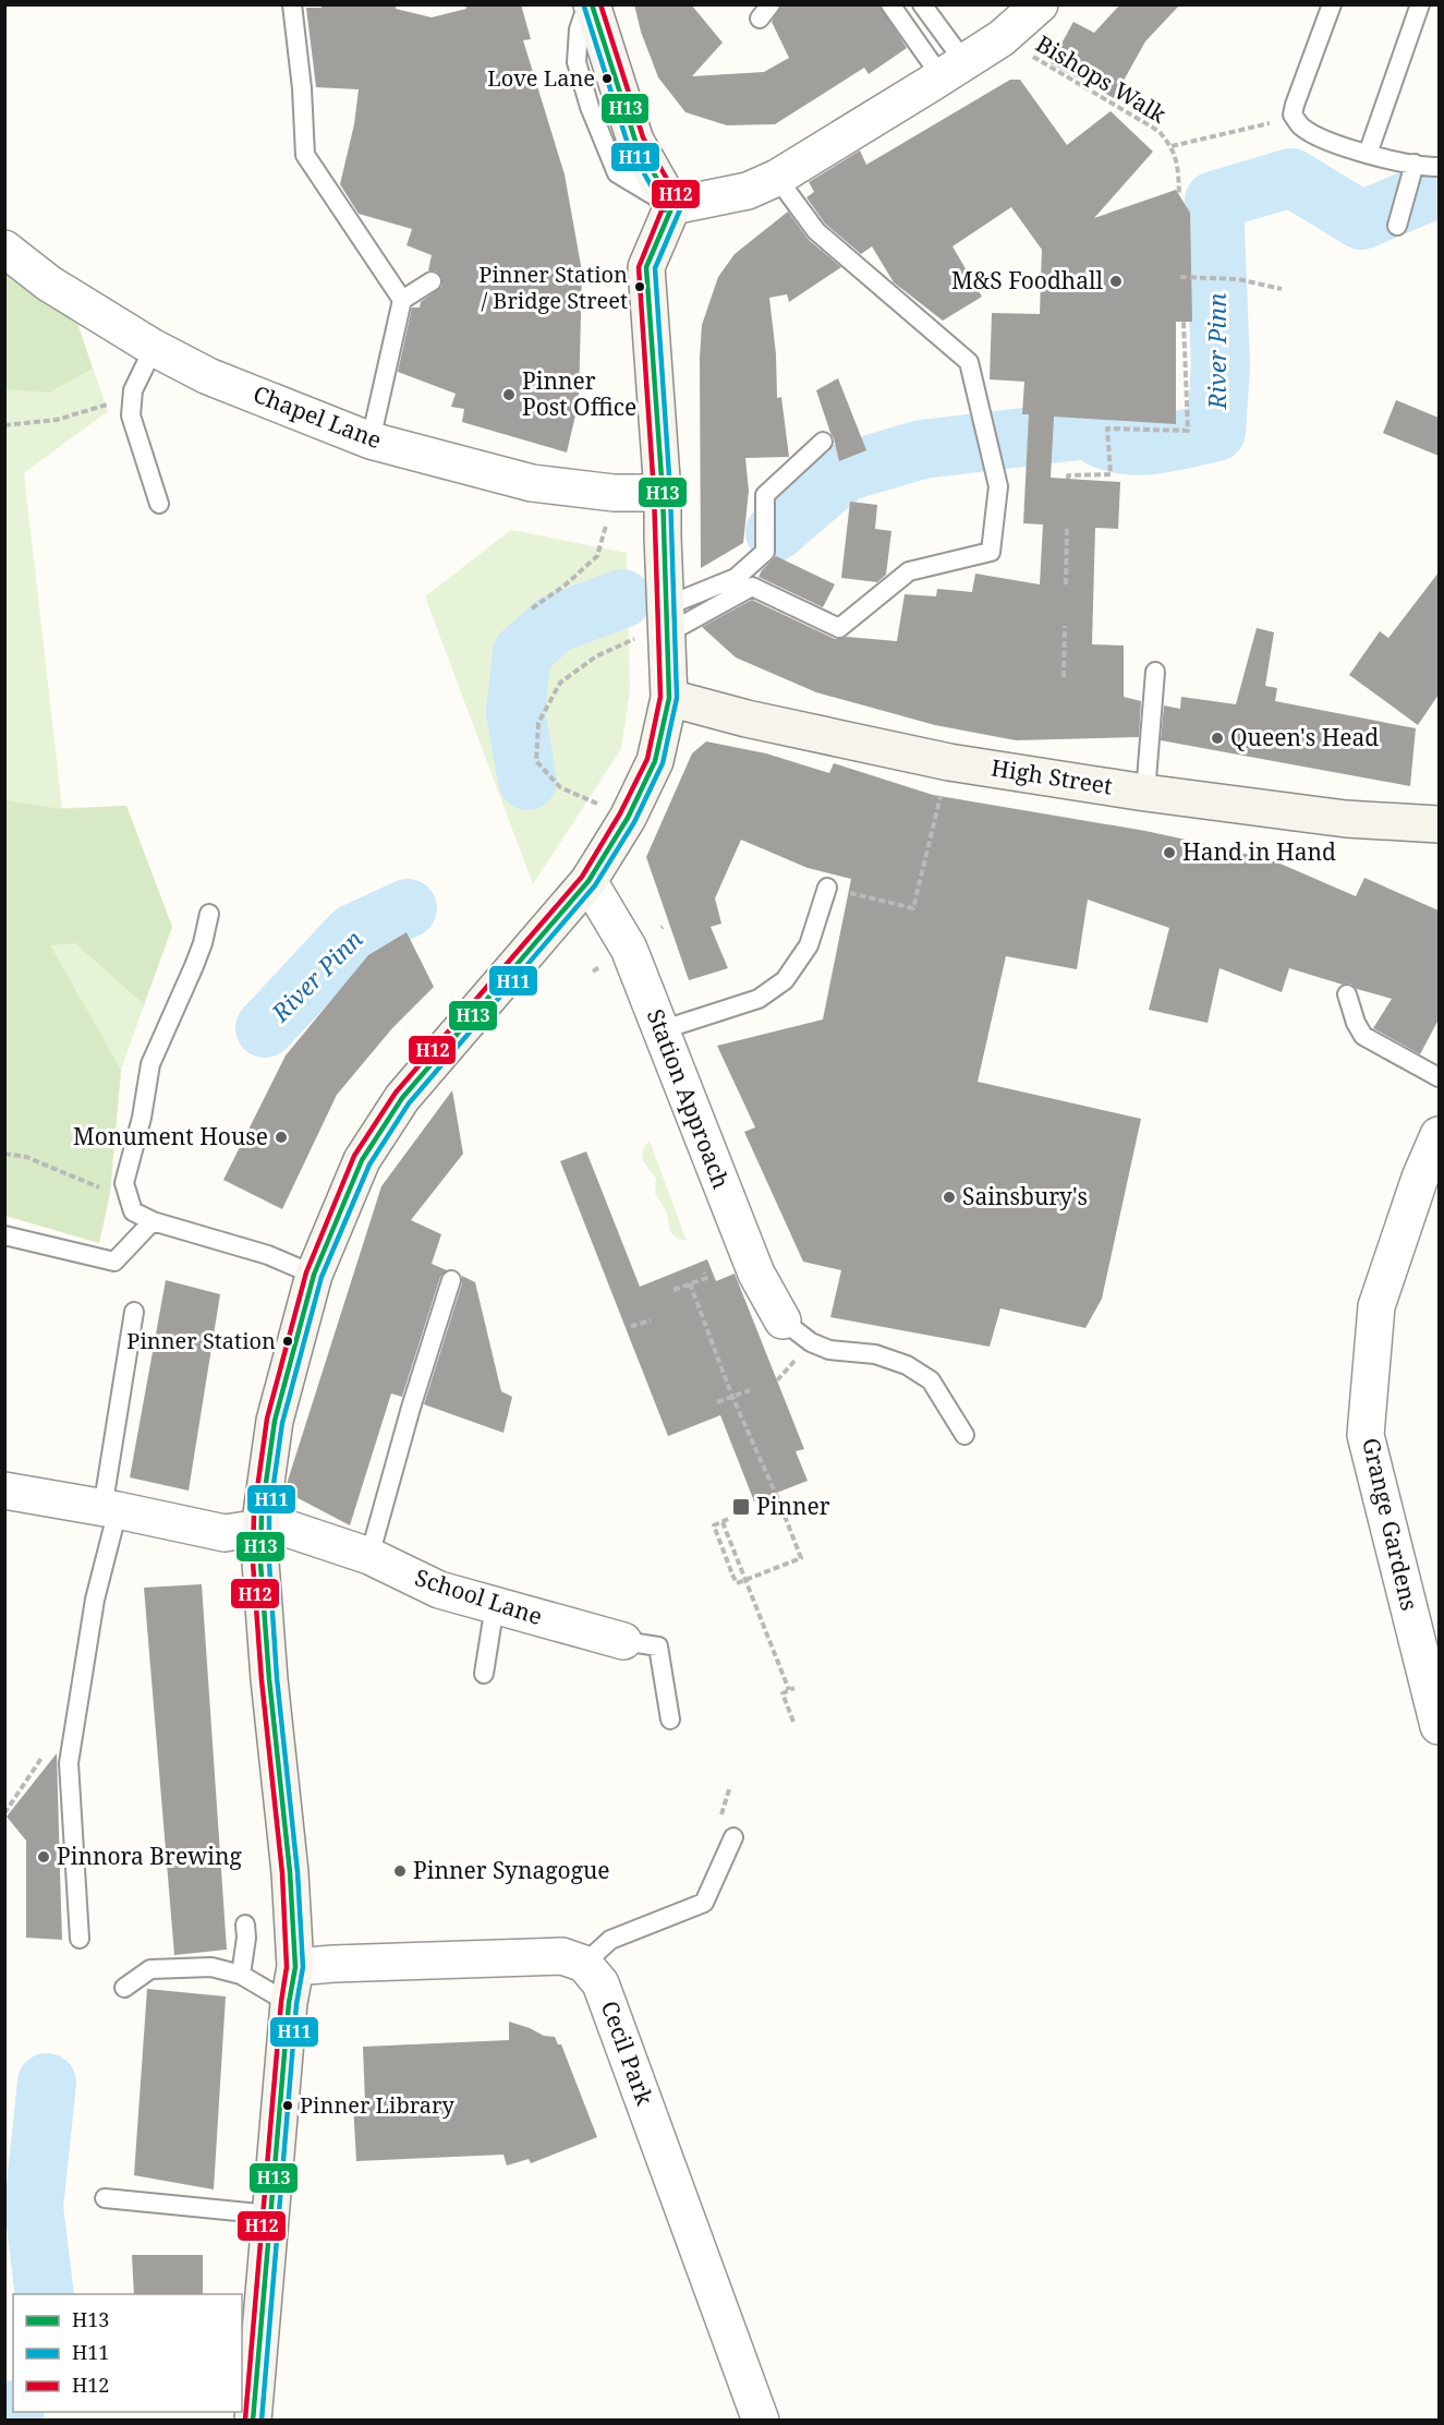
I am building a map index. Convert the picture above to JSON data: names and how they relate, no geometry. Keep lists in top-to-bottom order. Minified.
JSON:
{"streets":{"street":["Chapel Lane","High Street","Station Approach","Grange Gardens","School Lane","Cecil Park"],"path":["Bishops Walk"]},"water":["River Pinn"],"places":{"other":["Love Lane","M&S Foodhall","Pinner Station / Bridge Street","Pinner Post Office","Queen's Head","Hand in Hand","Monument House","Sainsbury's","Pinner Station","Pinnora Brewing","Pinner Synagogue","Pinner Library"],"transit":["Pinner"]},"lines":["transit line H13","transit line H12","transit line H11"],"legend":["H13","H11","H12"]}
